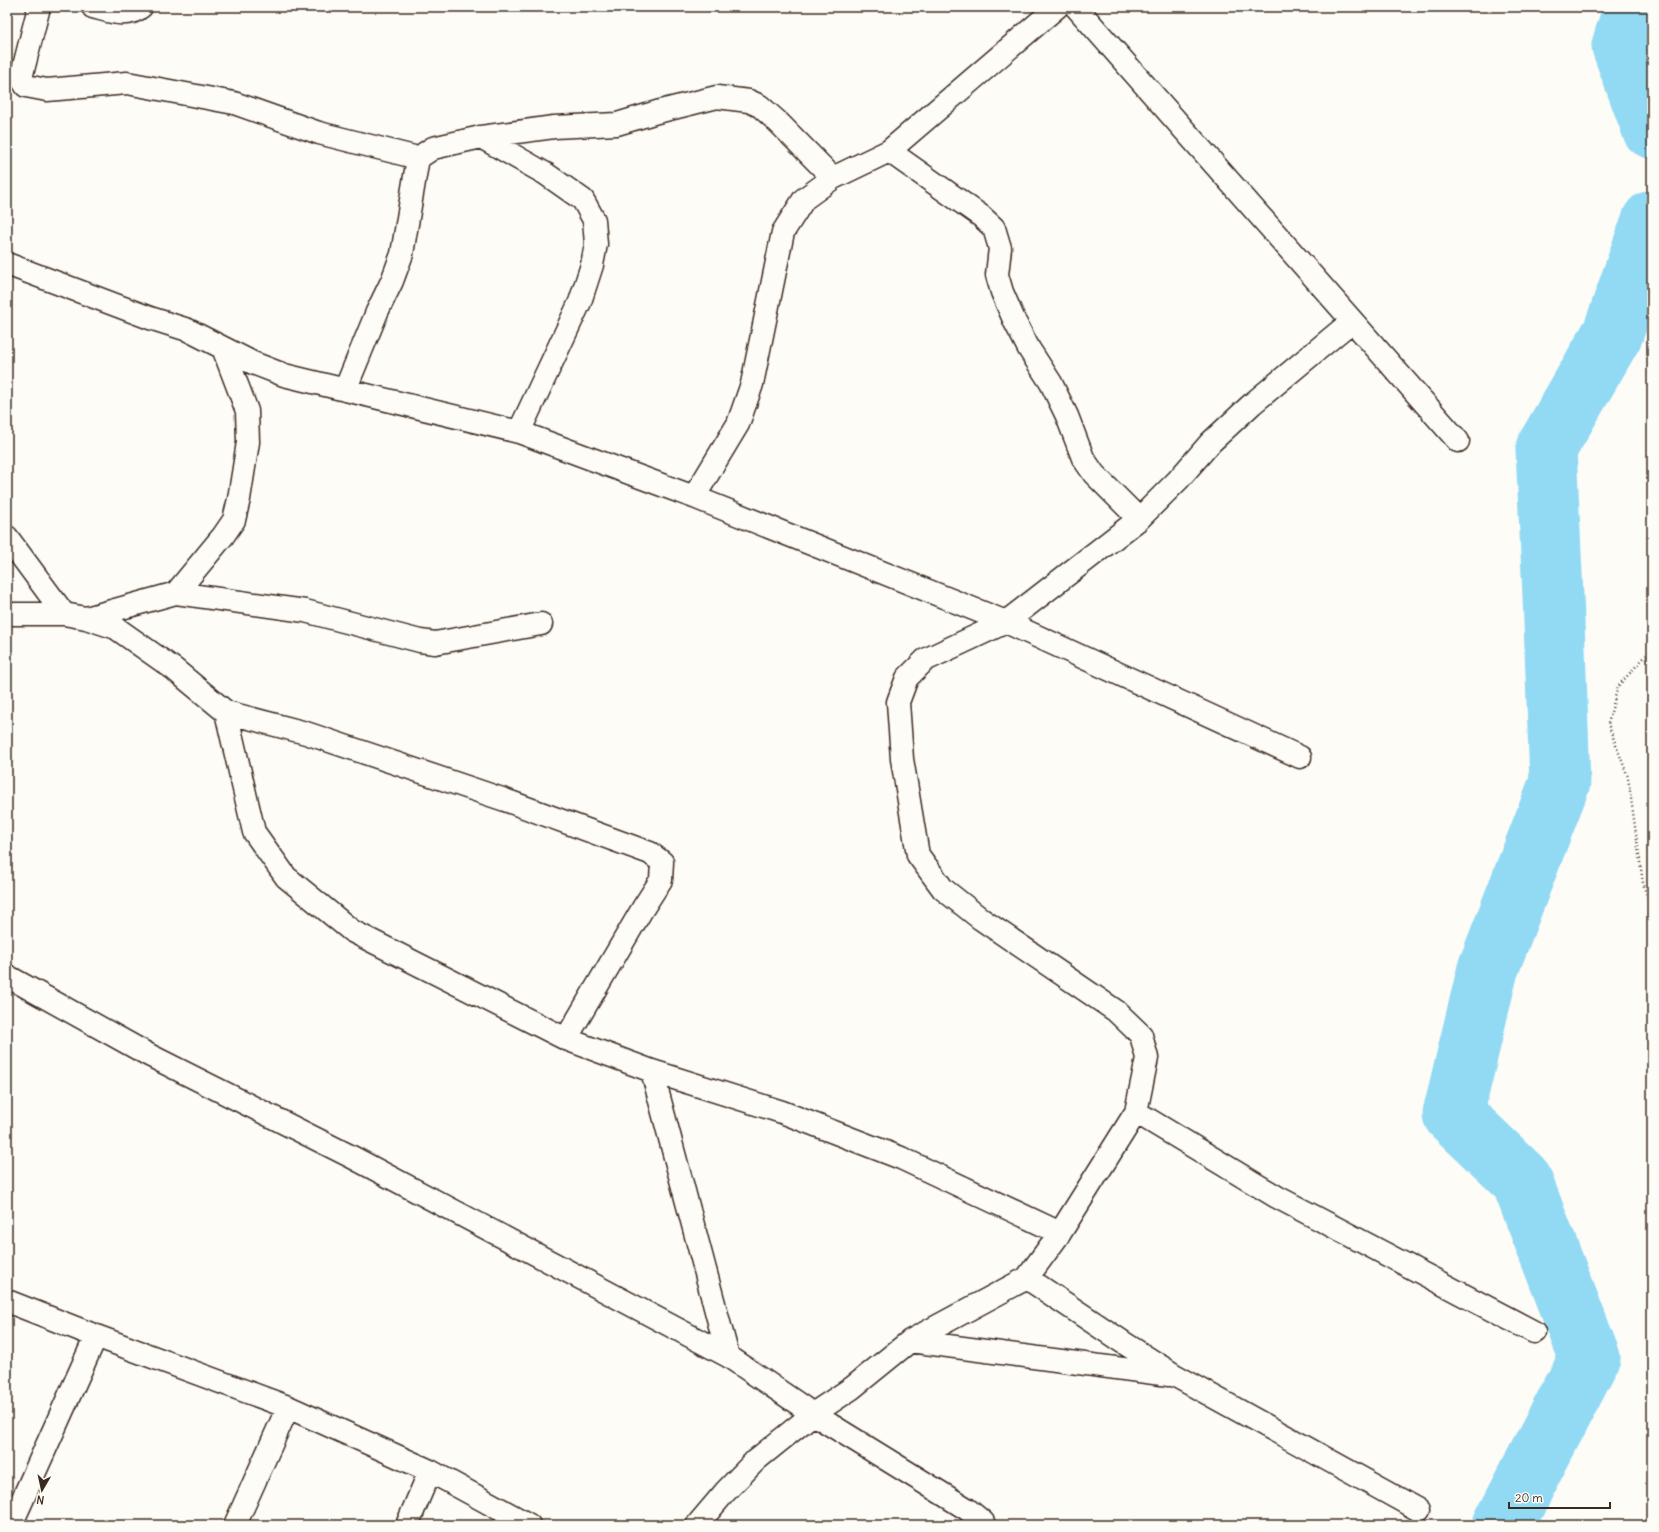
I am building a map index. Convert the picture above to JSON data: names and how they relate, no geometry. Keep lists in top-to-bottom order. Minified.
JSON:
{"scale_bar":"20 m","north":"bottom"}
